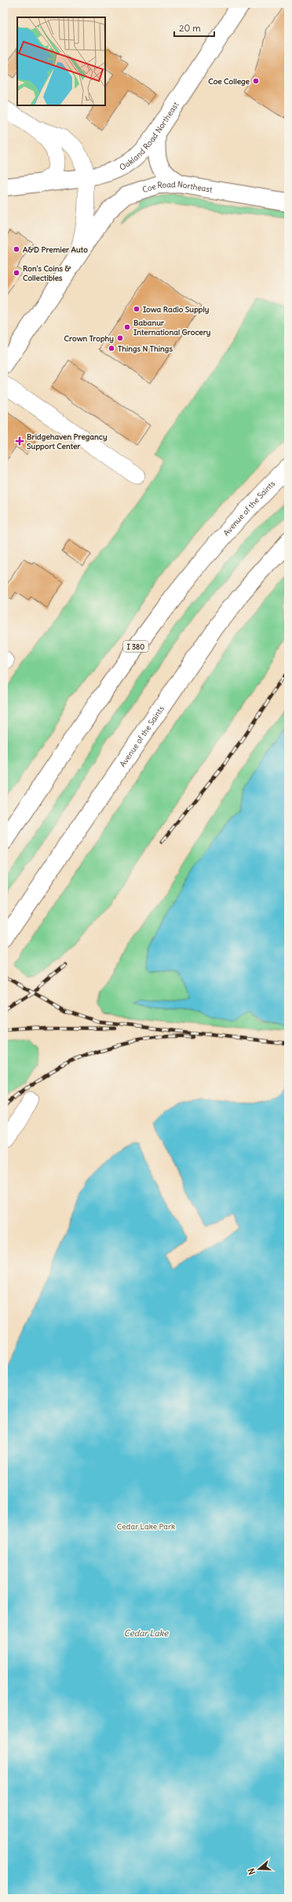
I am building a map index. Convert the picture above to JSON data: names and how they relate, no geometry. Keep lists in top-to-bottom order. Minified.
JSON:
{"streets":{"main road":["Oakland Road Northeast","Coe Road Northeast","Avenue of the Saints","I 380"]},"water":["Cedar Lake"],"parks":["Cedar Lake Park"],"places":{"other":["Coe College","A&D Premier Auto","Ron's Coins & Collectibles","Iowa Radio Supply","Babanur International Grocery","Crown Trophy","Things N Things"],"health":["Bridgehaven Pregancy Support Center"]},"scale_bar":"20 m","north":"left"}
